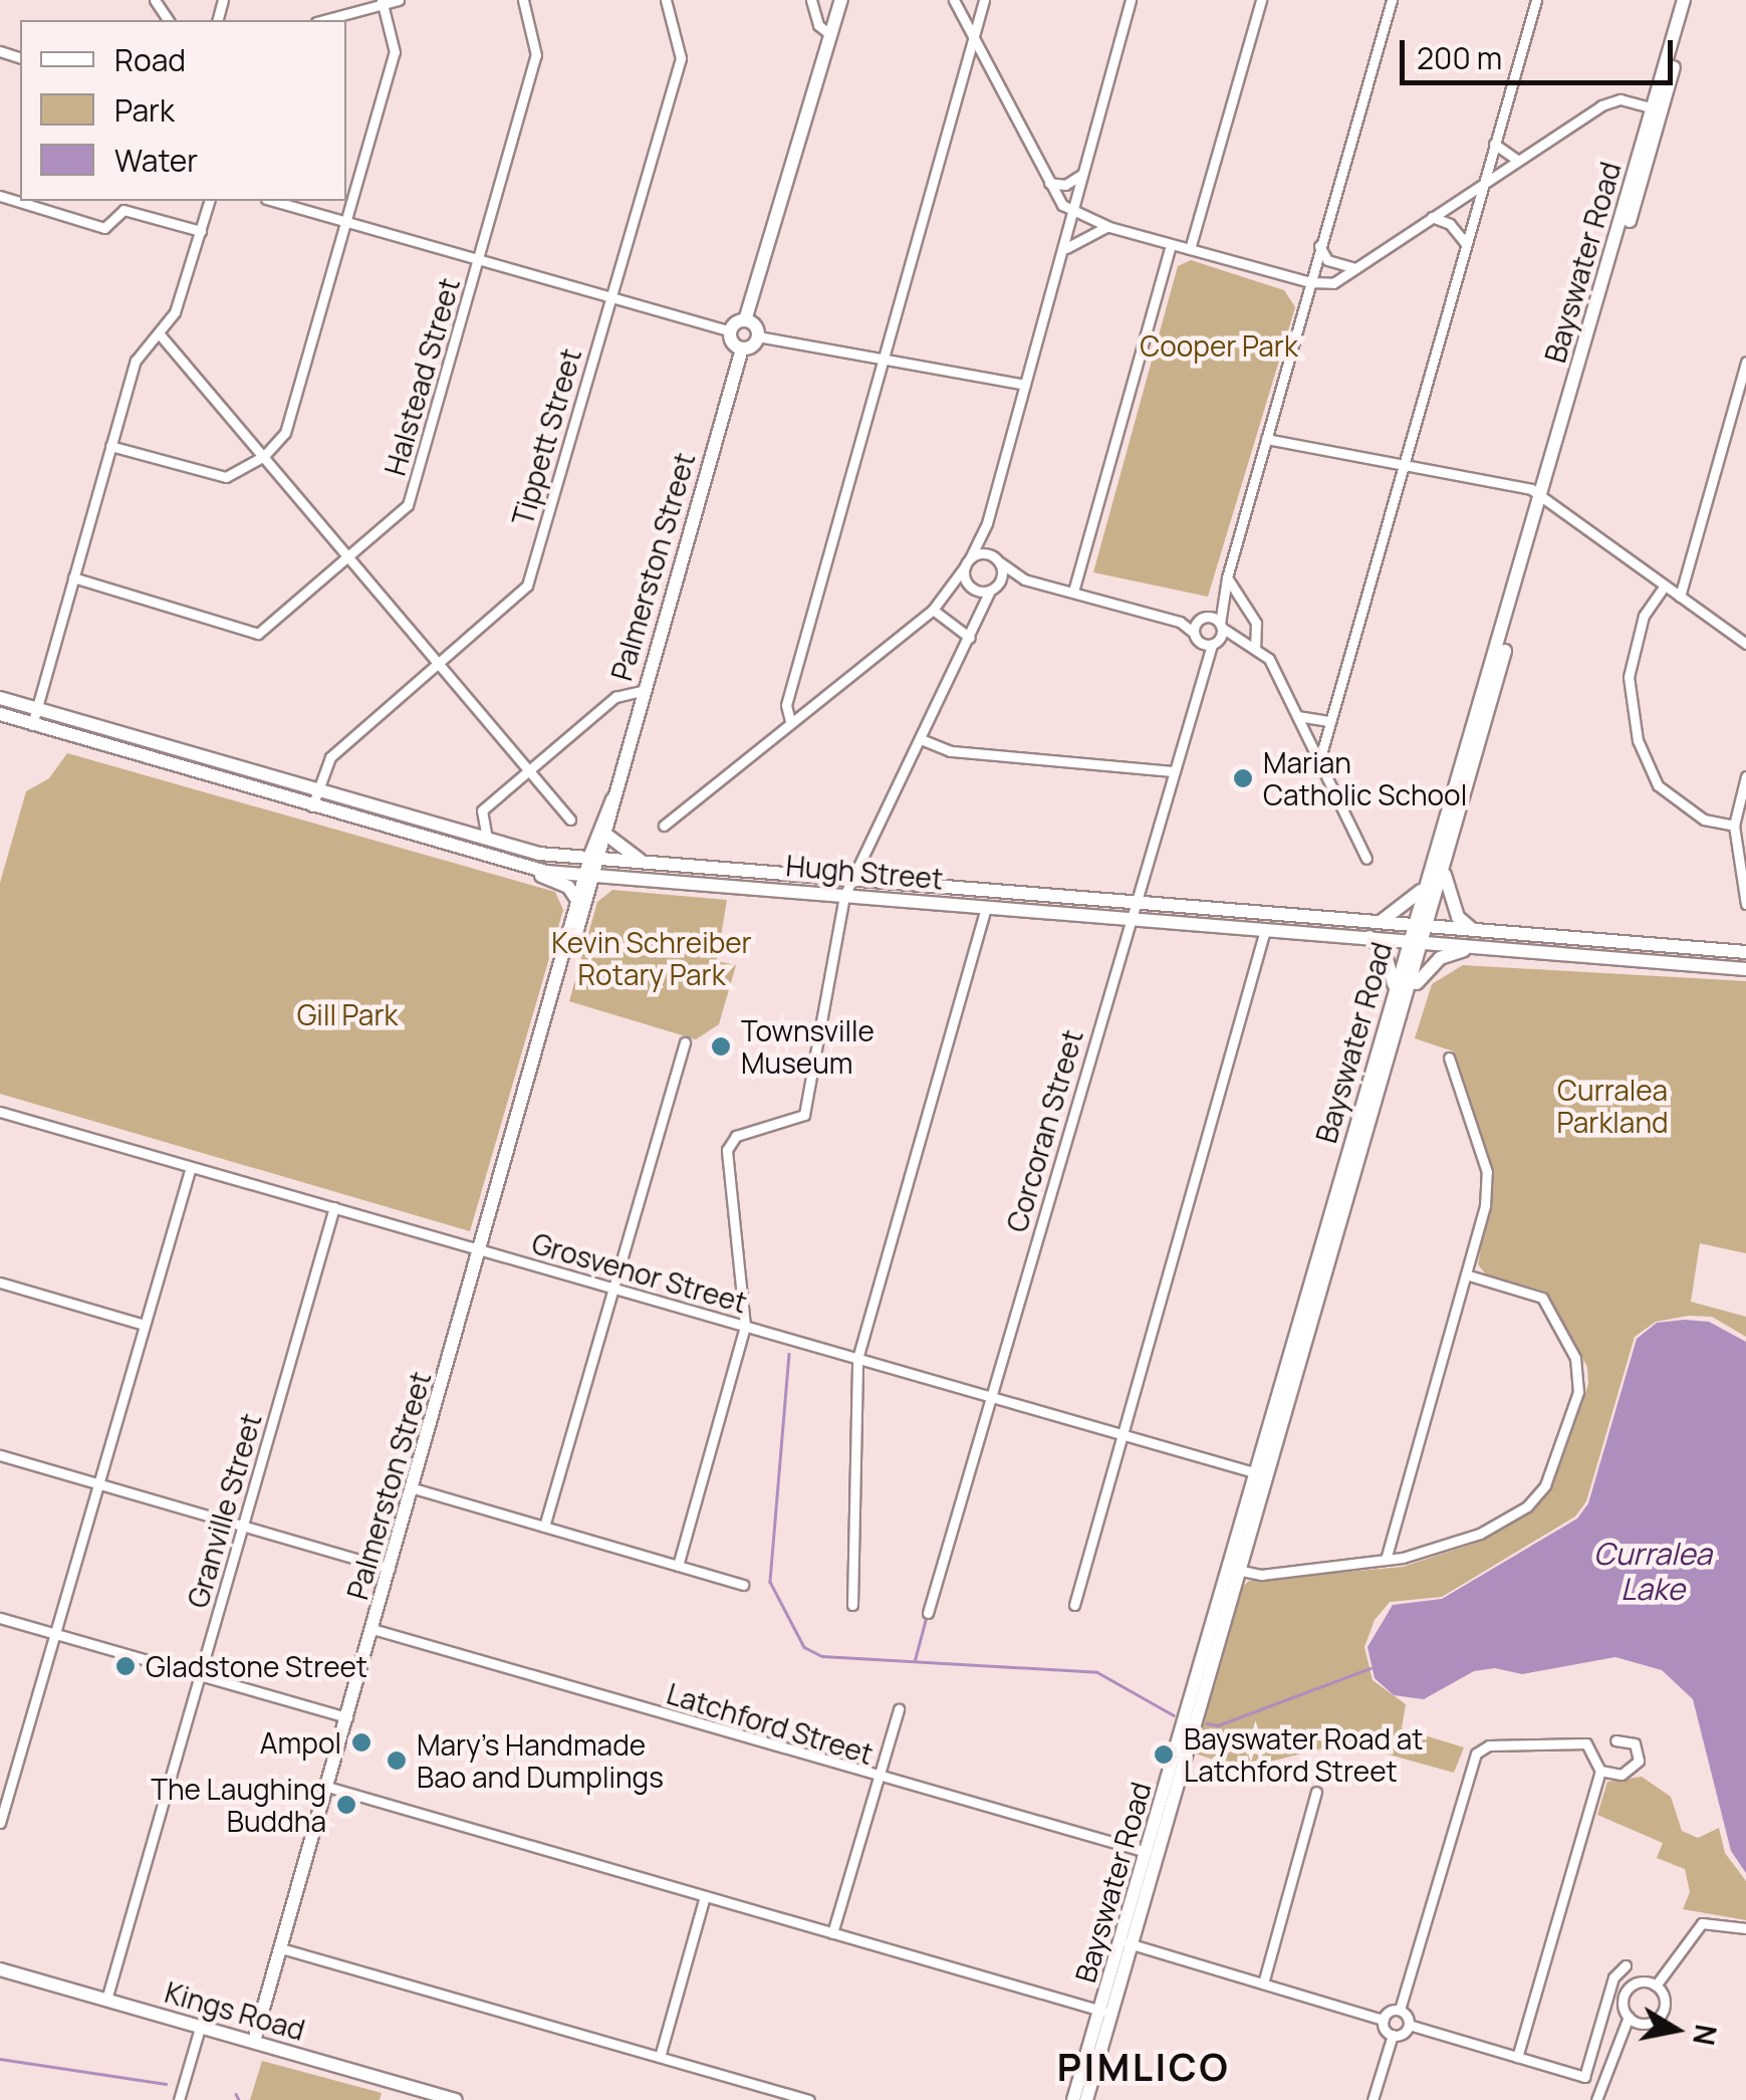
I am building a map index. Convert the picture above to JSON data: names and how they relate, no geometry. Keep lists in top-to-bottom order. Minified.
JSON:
{"streets":{"main road":["Bayswater Road","Palmerston Street","Hugh Street","Kings Road"],"street":["Halstead Street","Tippett Street","Corcoran Street","Grosvenor Street","Granville Street","Latchford Street"]},"crossings":[["Bayswater Road","Hugh Street"],["Bayswater Road","Grosvenor Street"],["Bayswater Road","Latchford Street"],["Tippett Street","Hugh Street"],["Palmerston Street","Hugh Street"],["Palmerston Street","Grosvenor Street"],["Palmerston Street","Latchford Street"],["Palmerston Street","Kings Road"],["Hugh Street","Corcoran Street"],["Corcoran Street","Grosvenor Street"],["Grosvenor Street","Granville Street"],["Granville Street","Kings Road"]],"districts":["PIMLICO"],"water":["Curralea Lake"],"parks":["Cooper Park","Kevin Schreiber Rotary Park","Gill Park","Curralea Parkland"],"places":["Marian Catholic School","Townsville Museum","Gladstone Street","Ampol","Bayswater Road at Latchford Street","Mary's Handmade Bao and Dumplings","The Laughing Buddha"],"legend":["Road","Park","Water"],"scale_bar":"200 m","north":"right"}
